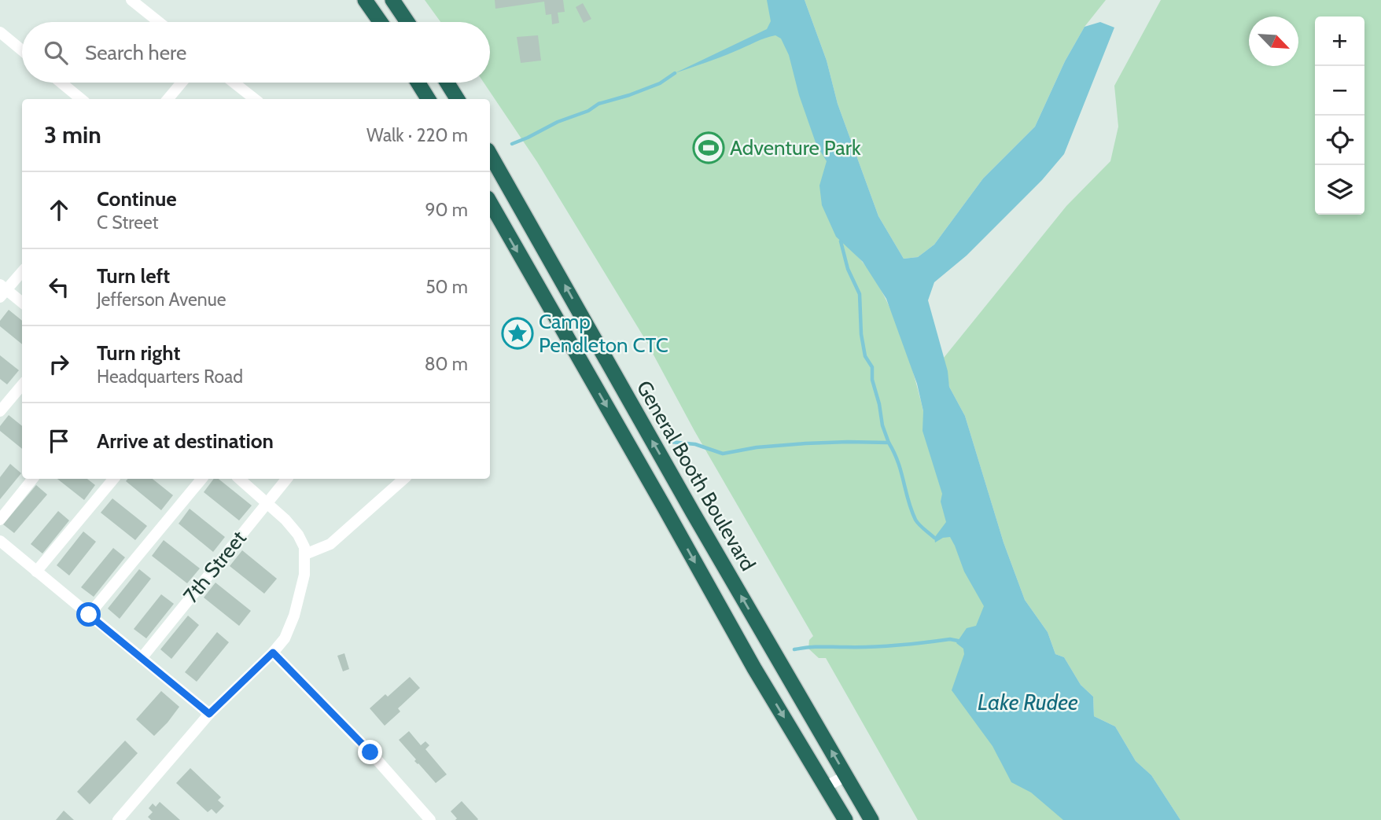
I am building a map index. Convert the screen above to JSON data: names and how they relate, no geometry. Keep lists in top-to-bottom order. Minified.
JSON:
{"streets":{"highway":["General Booth Boulevard"],"street":["7th Street"]},"water":["Lake Rudee"],"places":{"sports":["Adventure Park"],"place":["Camp Pendleton CTC"]},"north":"bottom right","page":{"map_buttons":["+","−"],"search":"Search here","heading":["3 min","Walk · 220 m"],"list":[["Continue","C Street","90 m"],["Turn left","Jefferson Avenue","50 m"],["Turn right","Headquarters Road","80 m"],"Arrive at destination"]}}
